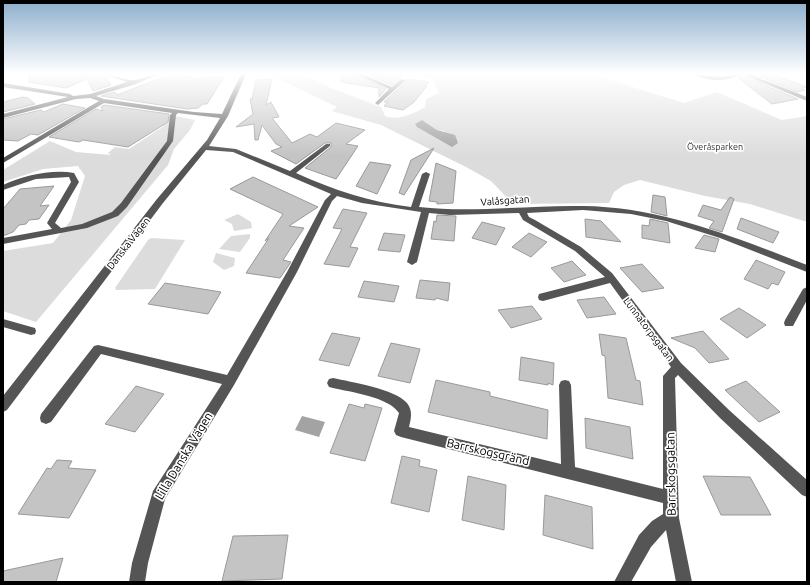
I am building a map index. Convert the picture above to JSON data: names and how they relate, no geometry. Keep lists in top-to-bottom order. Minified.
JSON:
{"streets":{"street":["Valåsgatan","Danska Vägen","Lunnatorpsgatan","Barrskogsgränd","Lilla Danska Vägen","Barrskogsgatan"]},"crossings":[["Valåsgatan","Danska Vägen"],["Valåsgatan","Lunnatorpsgatan"],["Valåsgatan","Lilla Danska Vägen"],["Lunnatorpsgatan","Barrskogsgatan"],["Barrskogsgränd","Barrskogsgatan"]],"parks":["Överåsparken"]}
